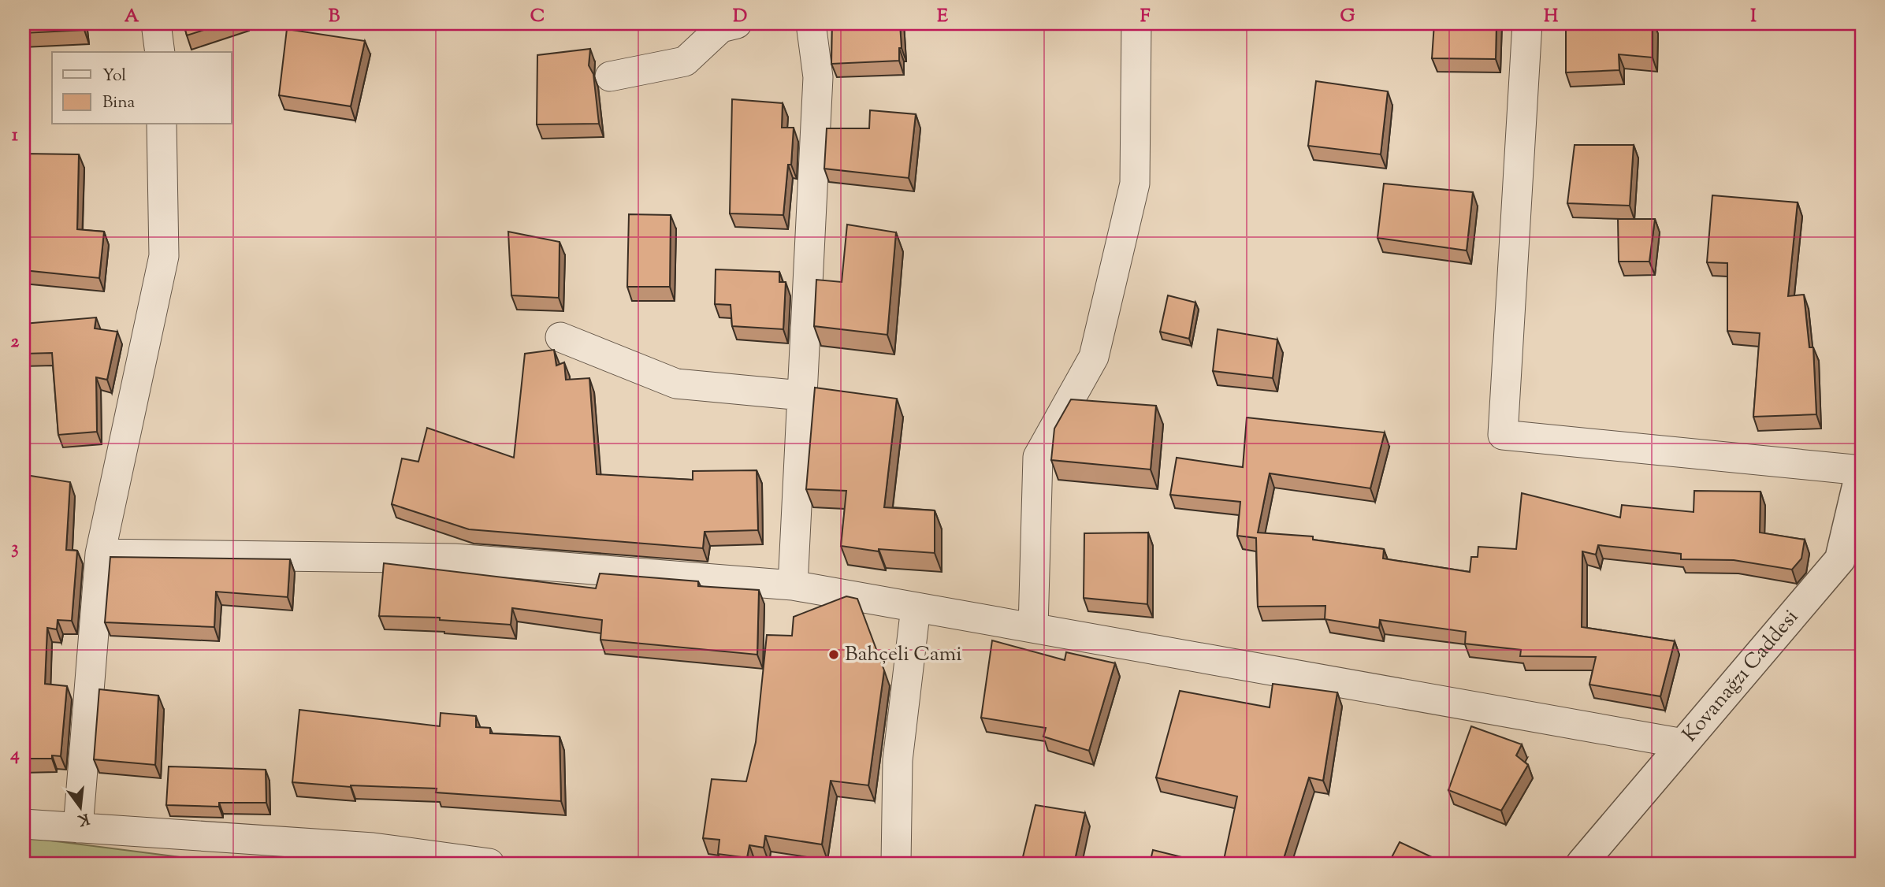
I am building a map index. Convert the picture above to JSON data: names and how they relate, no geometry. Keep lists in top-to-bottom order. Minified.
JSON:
{"streets":{"street":["Kovanağzı Caddesi"]},"places":["Bahçeli Cami"],"legend":["Yol","Bina"],"north":"bottom","grid":{"columns":["A","B","C","D","E","F","G","H","I"],"rows":["1","2","3","4"]}}
